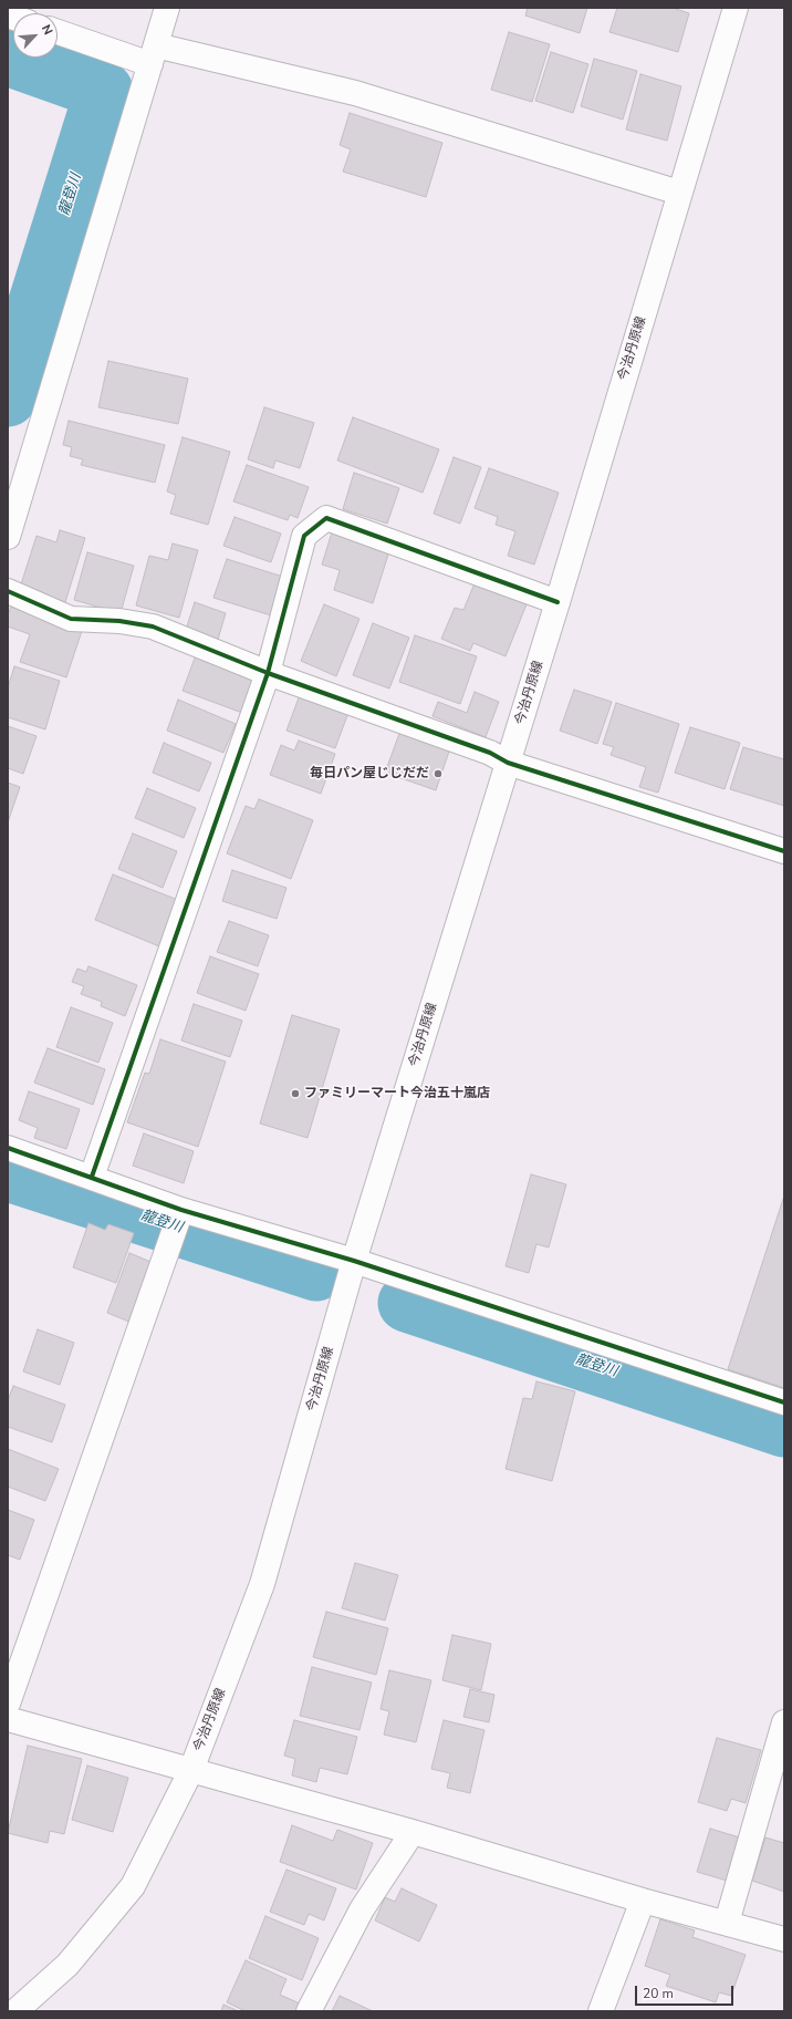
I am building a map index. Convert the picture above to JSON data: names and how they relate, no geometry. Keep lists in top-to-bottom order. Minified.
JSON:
{"streets":{"street":["今治丹原線"]},"water":["龍登川"],"places":["毎日パン屋じじだだ","ファミリーマート今治五十嵐店"],"scale_bar":"20 m","north":"top right"}
